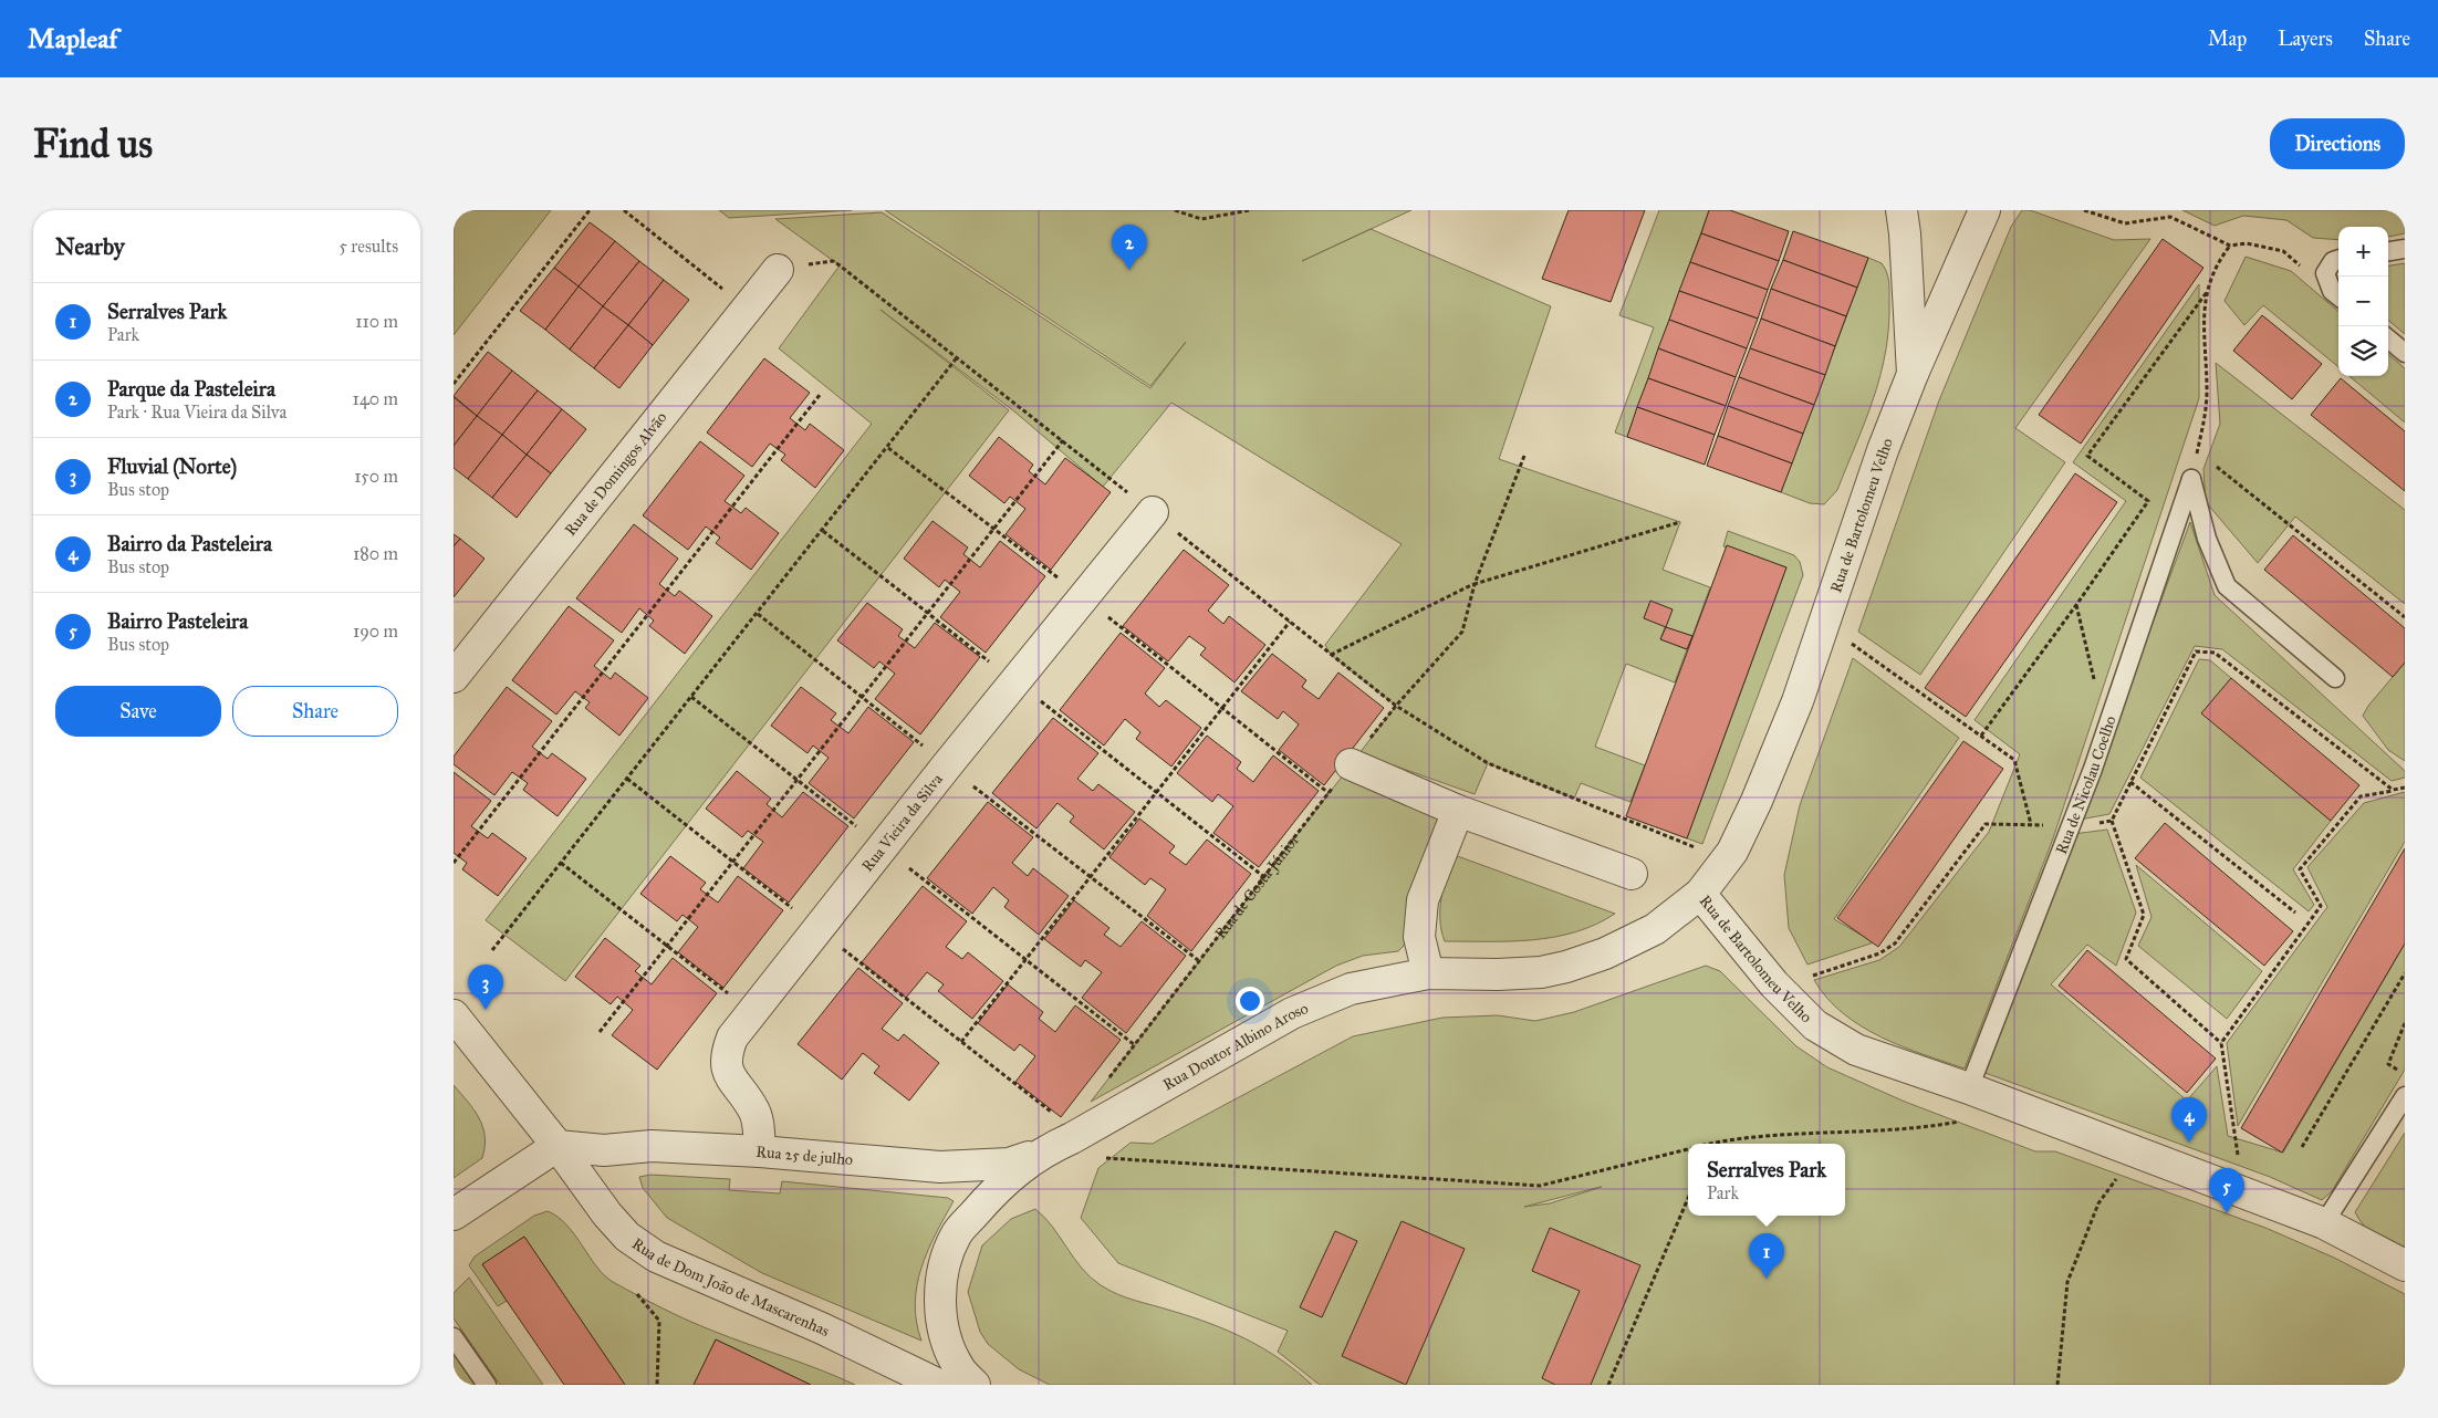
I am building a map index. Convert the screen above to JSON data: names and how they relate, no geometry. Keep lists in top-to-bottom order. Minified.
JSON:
{"streets":{"street":["Rua de Domingos Alvão","Rua de Bartolomeu Velho","Rua Vieira da Silva","Rua Doutor Albino Aroso","Rua 25 de julho","Rua de Dom João de Mascarenhas"],"lane":["Rua de Nicolau Coelho"],"path":["Rua de Costa Júnior"]},"crossings":[["Rua de Bartolomeu Velho","Rua de Nicolau Coelho"],["Rua de Bartolomeu Velho","Rua Doutor Albino Aroso"],["Rua Vieira da Silva","Rua 25 de julho"],["Rua Doutor Albino Aroso","Rua 25 de julho"],["Rua 25 de julho","Rua de Dom João de Mascarenhas"]],"page":{"header":"Mapleaf","nav":["Map","Layers","Share"],"buttons":["Directions",["Save","Share"]],"title":"Find us","heading":["Nearby","5 results"],"pins":["2","3","4","5","1"],"map_buttons":["+","−"],"list":[{"mark":"1","name":"Serralves Park","note":"Park","value":"110 m"},{"mark":"2","name":"Parque da Pasteleira","note":"Park · Rua Vieira da Silva","value":"140 m"},{"mark":"3","name":"Fluvial (Norte)","note":"Bus stop","value":"150 m"},{"mark":"4","name":"Bairro da Pasteleira","note":"Bus stop","value":"180 m"},{"mark":"5","name":"Bairro Pasteleira","note":"Bus stop","value":"190 m"}],"popup":["Serralves Park","Park"]}}
